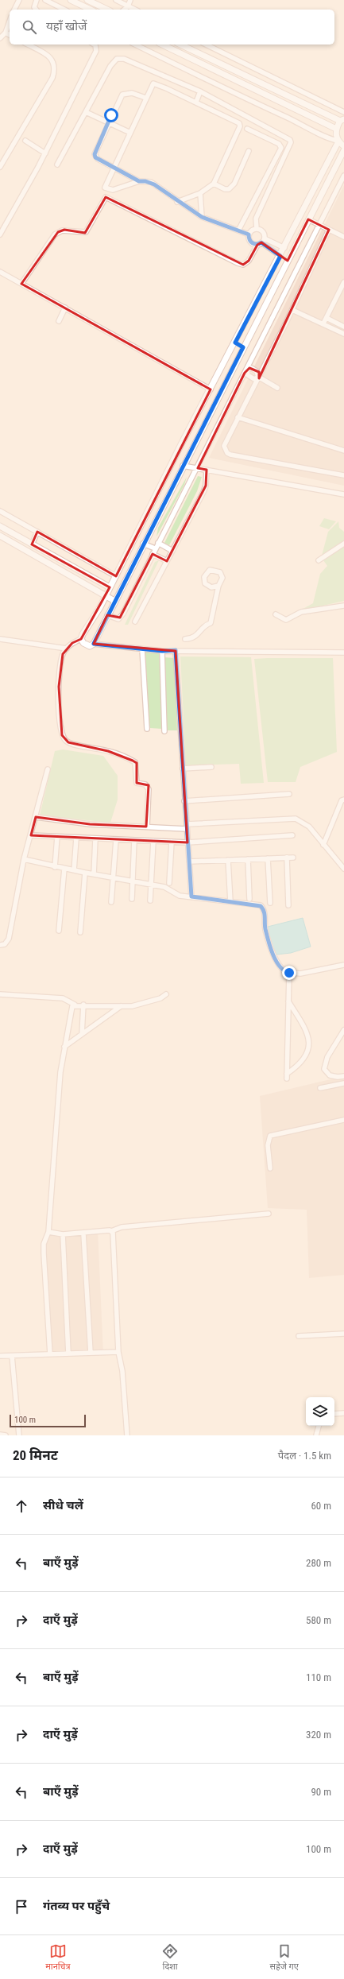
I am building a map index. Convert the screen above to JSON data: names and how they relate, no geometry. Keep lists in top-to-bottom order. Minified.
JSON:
{"scale_bar":"100 m","page":{"search":"यहाँ खोजें","scale":"100 m","heading":["20 मिनट","पैदल · 1.5 km"],"list":[["सीधे चलें","60 m"],["बाएँ मुड़ें","280 m"],["दाएँ मुड़ें","580 m"],["बाएँ मुड़ें","110 m"],["दाएँ मुड़ें","320 m"],["बाएँ मुड़ें","90 m"],["दाएँ मुड़ें","100 m"],"गंतव्य पर पहुँचे"],"nav":["मानचित्र","दिशा","सहेजे गए"]}}
